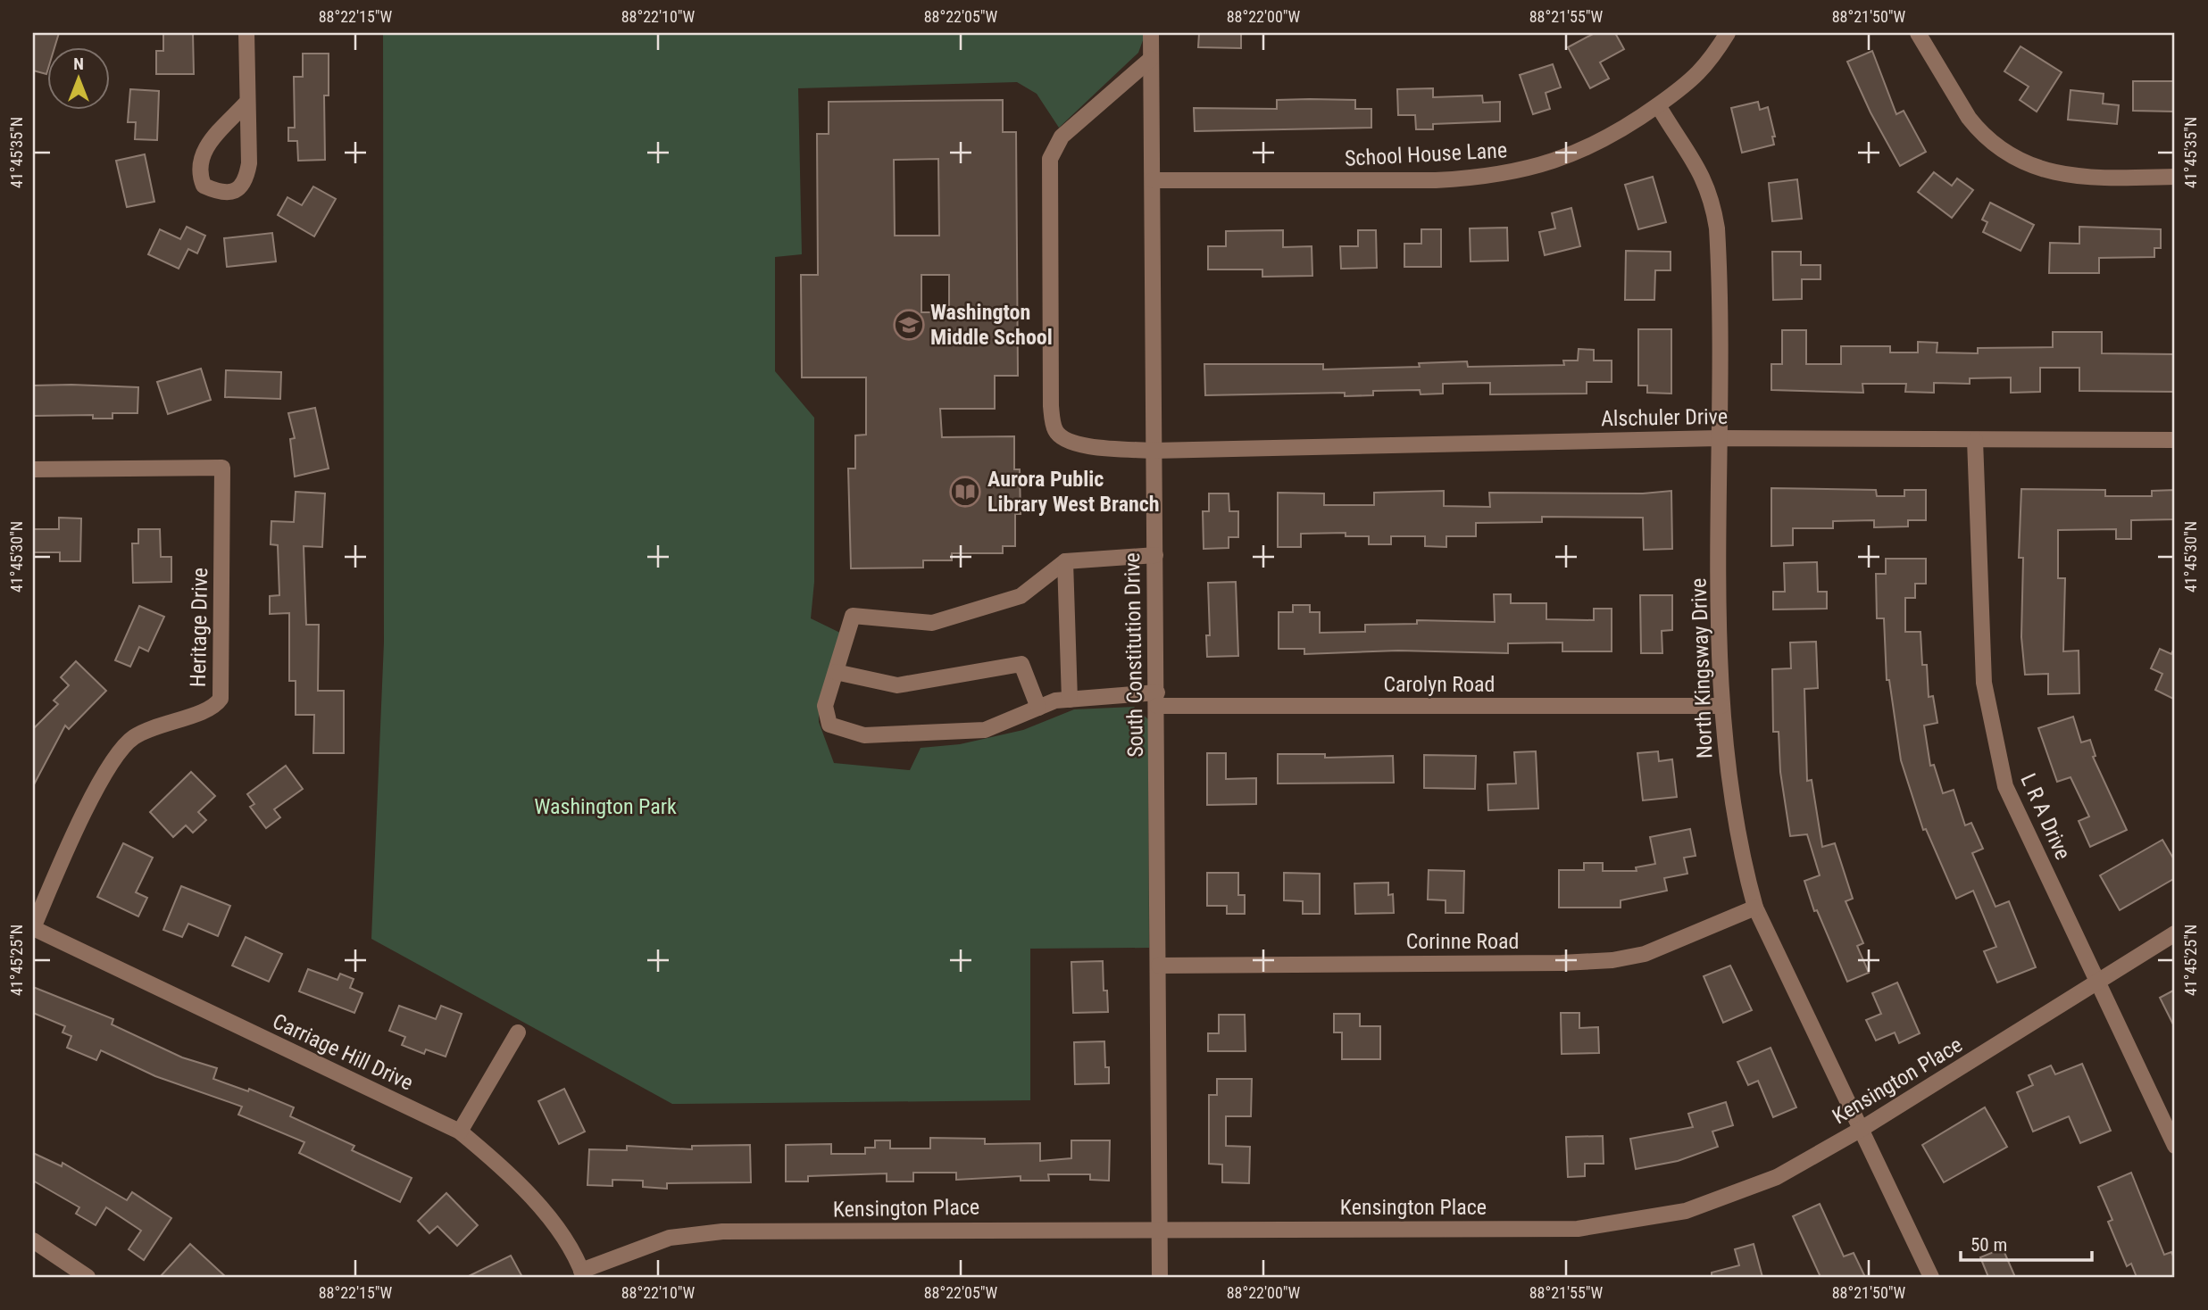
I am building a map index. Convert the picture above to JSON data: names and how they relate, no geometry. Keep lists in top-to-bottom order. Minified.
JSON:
{"streets":{"street":["School House Lane","Alschuler Drive","Heritage Drive","South Constitution Drive","North Kingsway Drive","Carolyn Road","L R A Drive","Corinne Road","Carriage Hill Drive","Kensington Place"]},"crossings":[["School House Lane","South Constitution Drive"],["School House Lane","North Kingsway Drive"],["Alschuler Drive","South Constitution Drive"],["Alschuler Drive","North Kingsway Drive"],["Alschuler Drive","L R A Drive"],["Heritage Drive","Carriage Hill Drive"],["South Constitution Drive","Carolyn Road"],["South Constitution Drive","Corinne Road"],["South Constitution Drive","Kensington Place"],["North Kingsway Drive","Carolyn Road"],["North Kingsway Drive","Corinne Road"],["North Kingsway Drive","Kensington Place"],["L R A Drive","Kensington Place"],["Carriage Hill Drive","Kensington Place"]],"parks":["Washington Park"],"places":{"school or university":["Washington Middle School"],"library":["Aurora Public Library West Branch"]},"scale_bar":"50 m","north":"top","coordinates":["88°22'15\"W","88°22'10\"W","88°22'05\"W","88°22'00\"W","88°21'55\"W","88°21'50\"W","41°45'35\"N","41°45'30\"N","41°45'25\"N"]}
